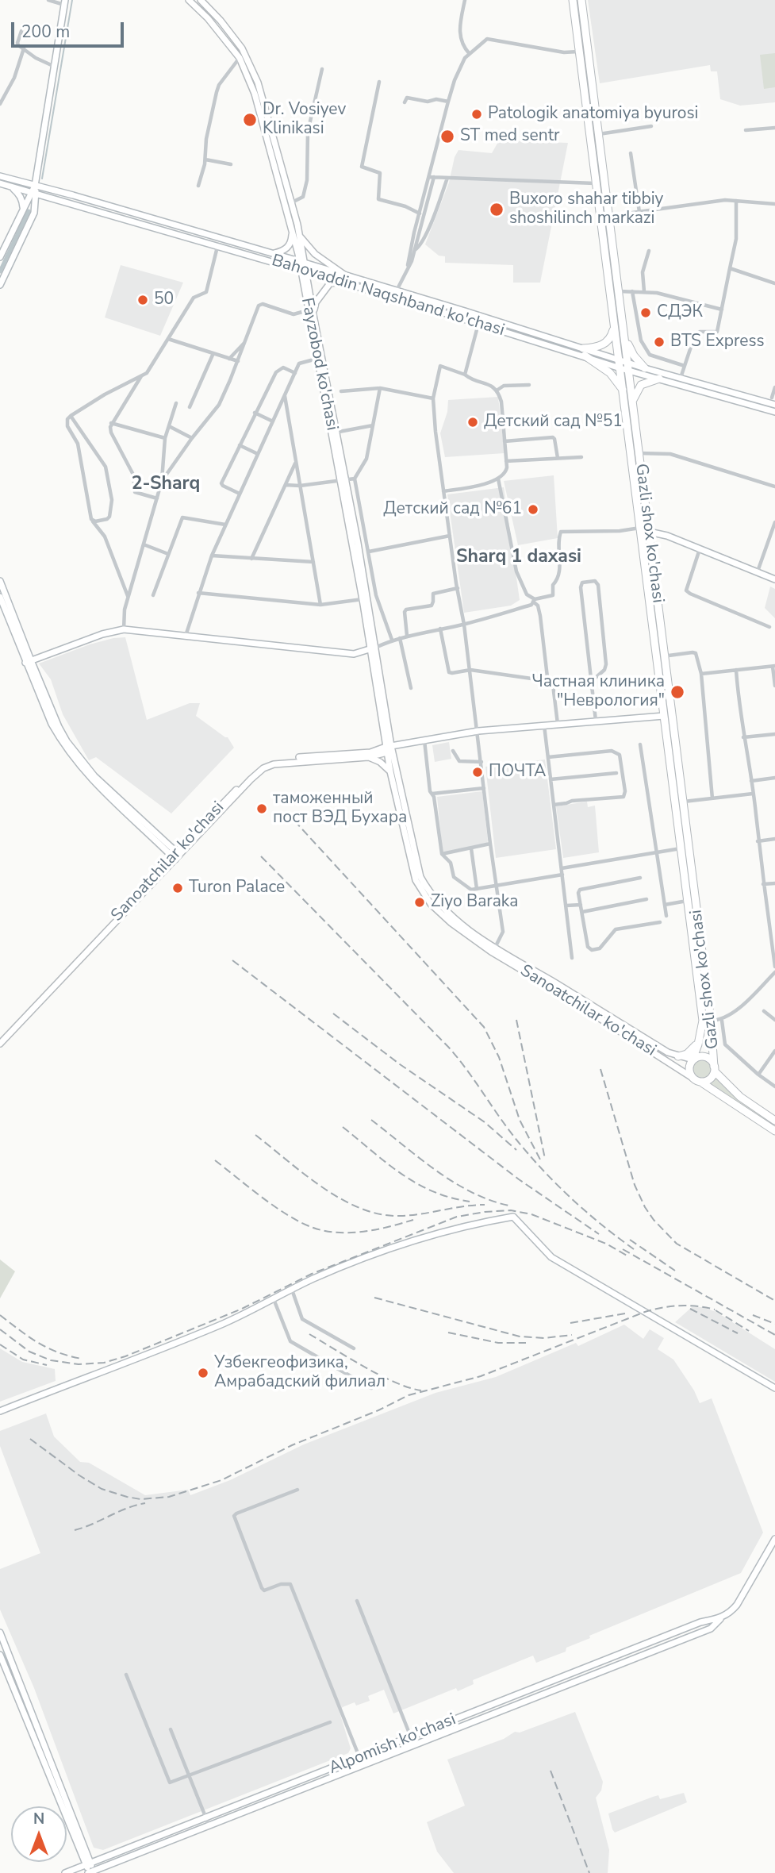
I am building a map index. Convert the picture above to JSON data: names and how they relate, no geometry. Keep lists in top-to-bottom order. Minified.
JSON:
{"streets":{"highway":["Gazli shox ko'chasi"],"main road":["Bahovaddin Naqshband ko'chasi","Fayzobod ko'chasi","Sanoatchilar ko'chasi","Alpomish ko'chasi"]},"crossings":[["Bahovaddin Naqshband ko'chasi","Fayzobod ko'chasi"],["Bahovaddin Naqshband ko'chasi","Gazli shox ko'chasi"],["Fayzobod ko'chasi","Sanoatchilar ko'chasi"],["Gazli shox ko'chasi","Sanoatchilar ko'chasi"]],"districts":["2-Sharq","Sharq 1 daxasi"],"places":["Patologik anatomiya byurosi","Dr. Vosiyev Klinikasi","ST med sentr","Buxoro shahar tibbiy shoshilinch markazi","50","СДЭК","BTS Express","Детский сад №51","Детский сад №61","Частная клиника \"Неврология\"","ПОЧТА","таможенный пост ВЭД Бухара","Turon Palace","Ziyo Baraka","Узбекгеофизика, Амрабадский филиал"],"scale_bar":"200 m","north":"top"}
